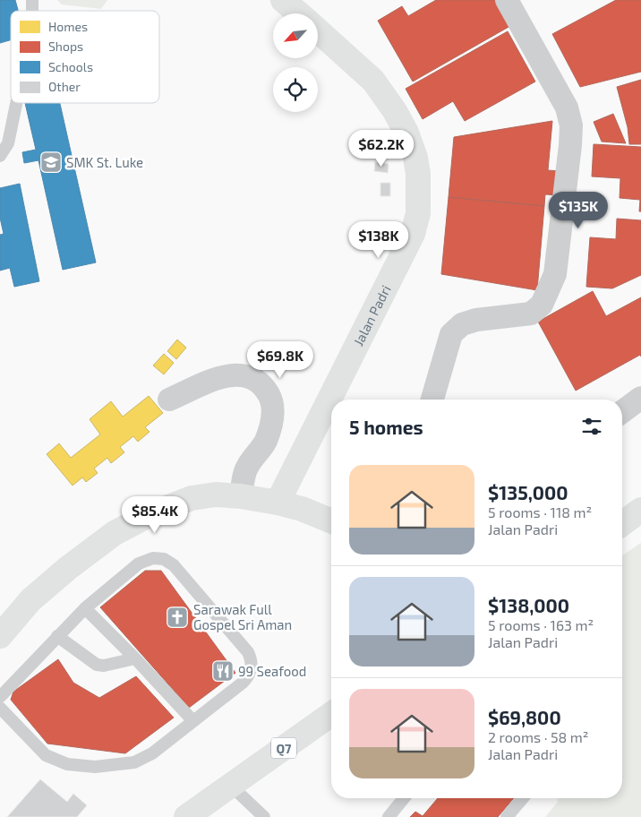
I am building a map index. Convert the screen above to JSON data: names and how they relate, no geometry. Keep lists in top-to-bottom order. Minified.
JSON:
{"streets":{"street":["Jalan Padri","Q7"]},"places":{"school or university":["SMK St. Luke"],"church":["Sarawak Full Gospel Sri Aman"],"restaurant":["99 Seafood"]},"legend":["Homes","Shops","Schools","Other"],"north":"bottom left","page":{"price":["$62.2K","$135K","$138K","$69.8K","$85.4K"],"heading":"5 homes","list":[{"name":"$135,000","note":"5 rooms · 118 m² · Jalan Padri"},{"name":"$138,000","note":"5 rooms · 163 m² · Jalan Padri"},{"name":"$69,800","note":"2 rooms · 58 m² · Jalan Padri"}]}}
